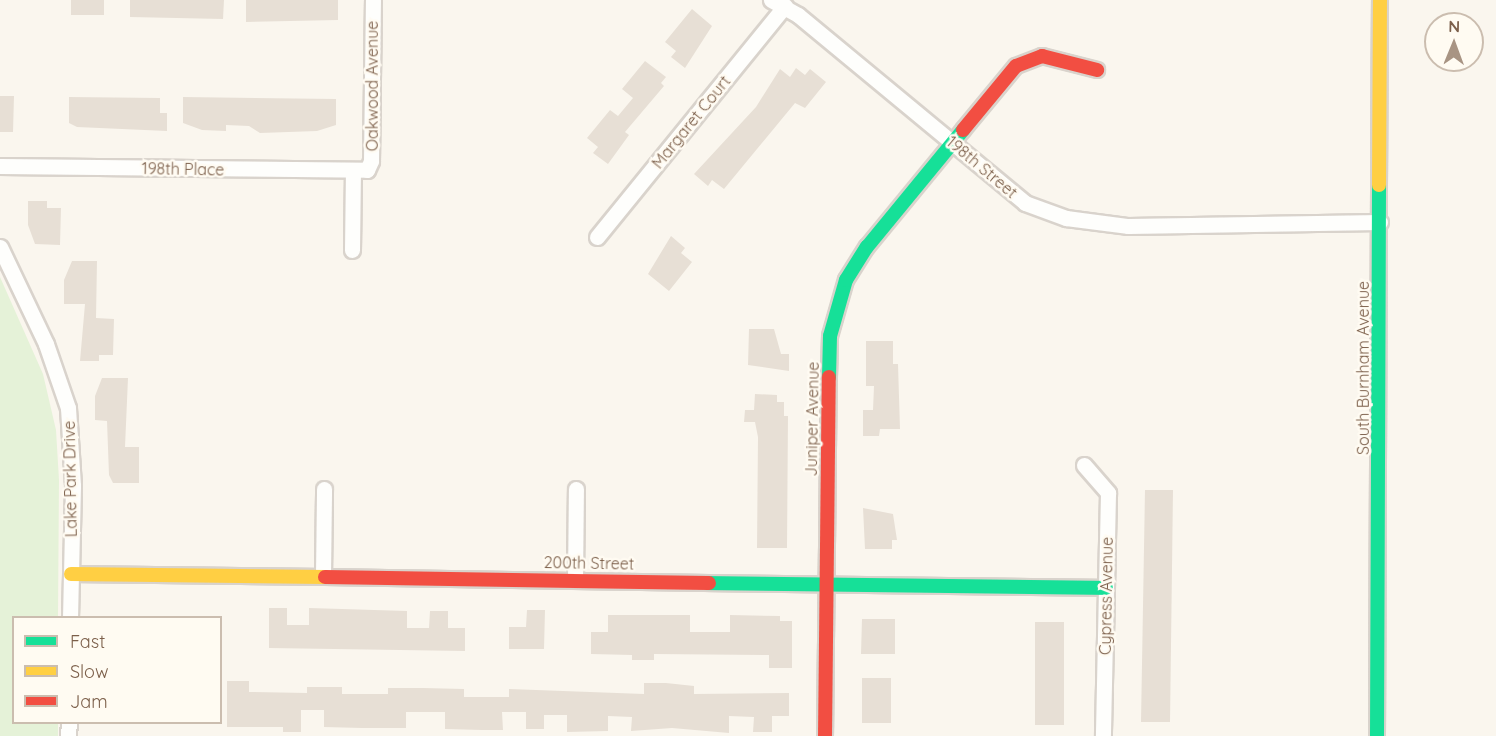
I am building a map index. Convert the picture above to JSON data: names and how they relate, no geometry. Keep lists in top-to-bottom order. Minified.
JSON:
{"streets":{"street":["Oakwood Avenue","Margaret Court","198th Street","198th Place","South Burnham Avenue","Juniper Avenue","Lake Park Drive","200th Street","Cypress Avenue"]},"crossings":[["Oakwood Avenue","198th Place"],["Margaret Court","198th Street"],["198th Street","South Burnham Avenue"],["198th Street","Juniper Avenue"],["Juniper Avenue","200th Street"],["Lake Park Drive","200th Street"],["200th Street","Cypress Avenue"]],"legend":["Fast","Slow","Jam"],"north":"top"}
